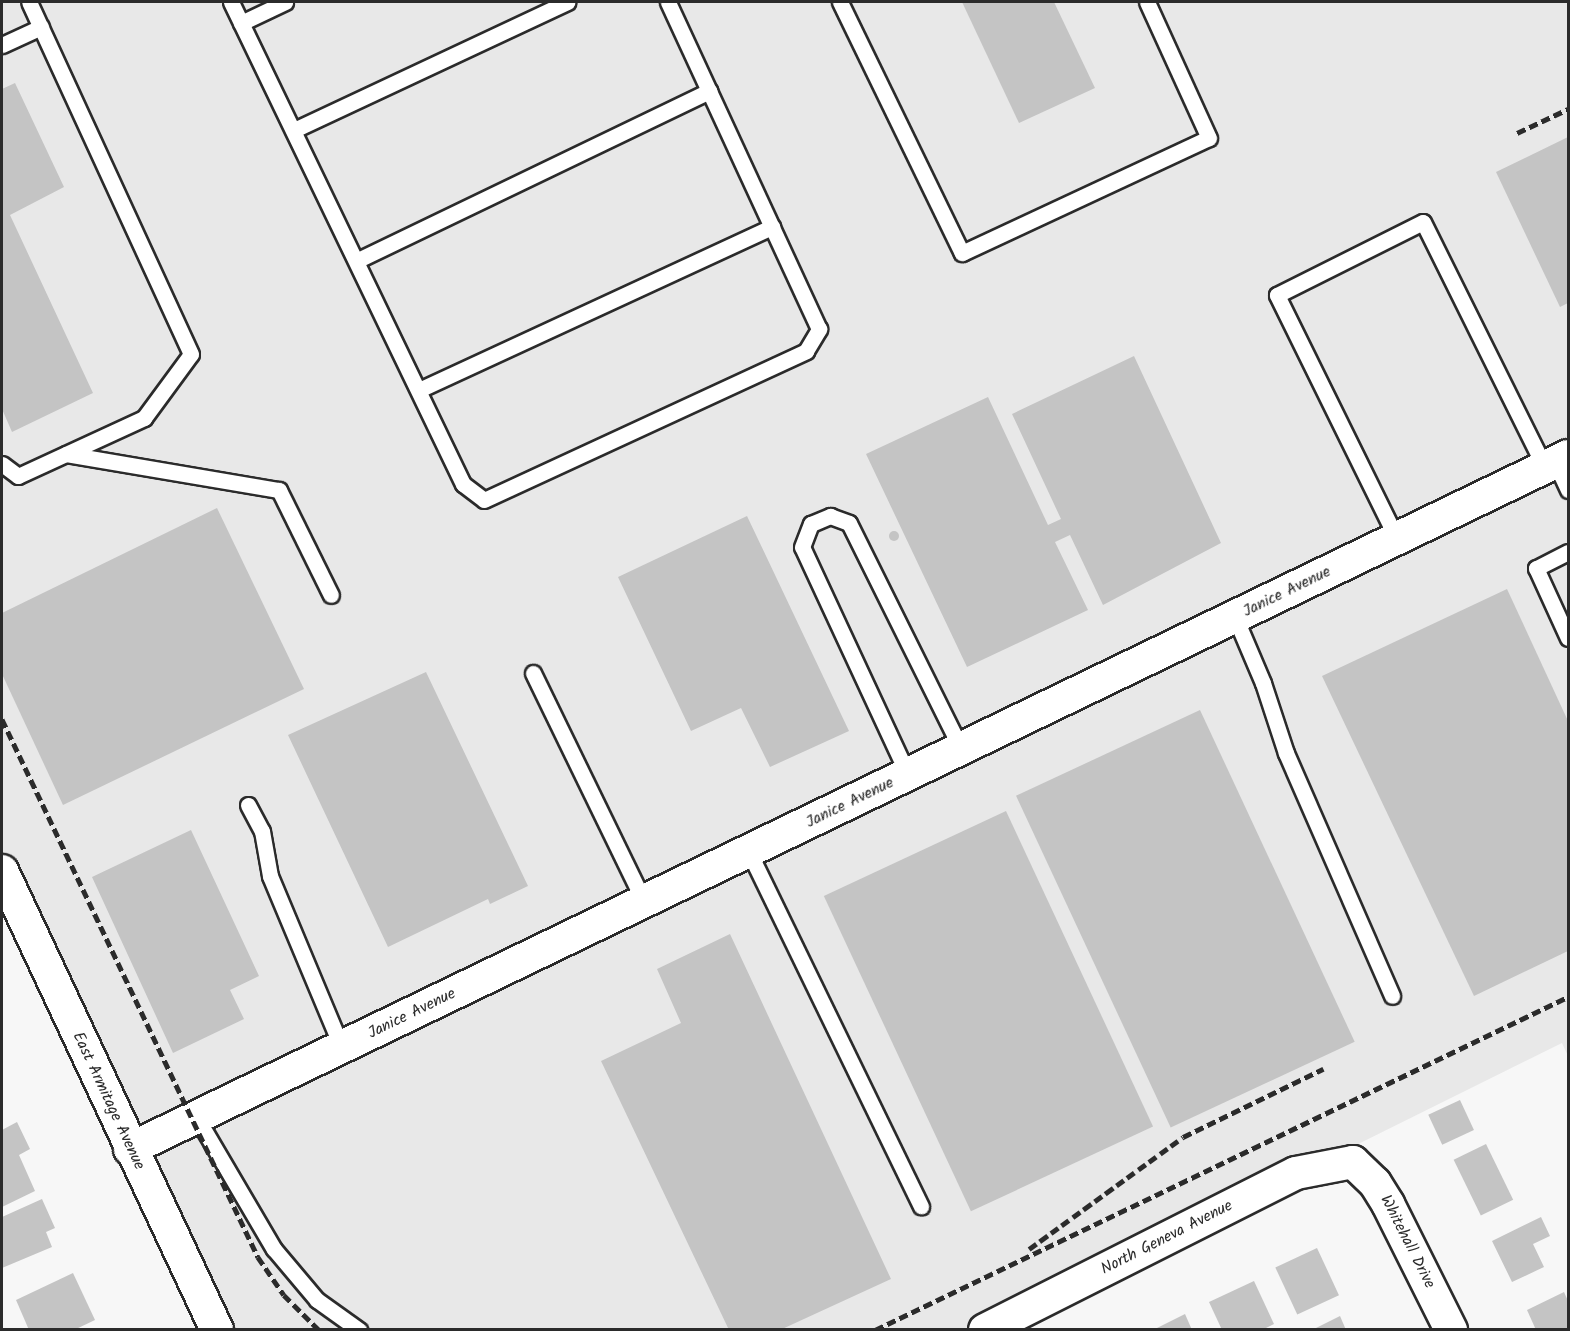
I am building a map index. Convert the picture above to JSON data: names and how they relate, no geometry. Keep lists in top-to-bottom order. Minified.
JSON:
{"streets":{"street":["Janice Avenue","East Armitage Avenue","North Geneva Avenue","Whitehall Drive"]},"crossings":[["Janice Avenue","East Armitage Avenue"],["North Geneva Avenue","Whitehall Drive"]]}
